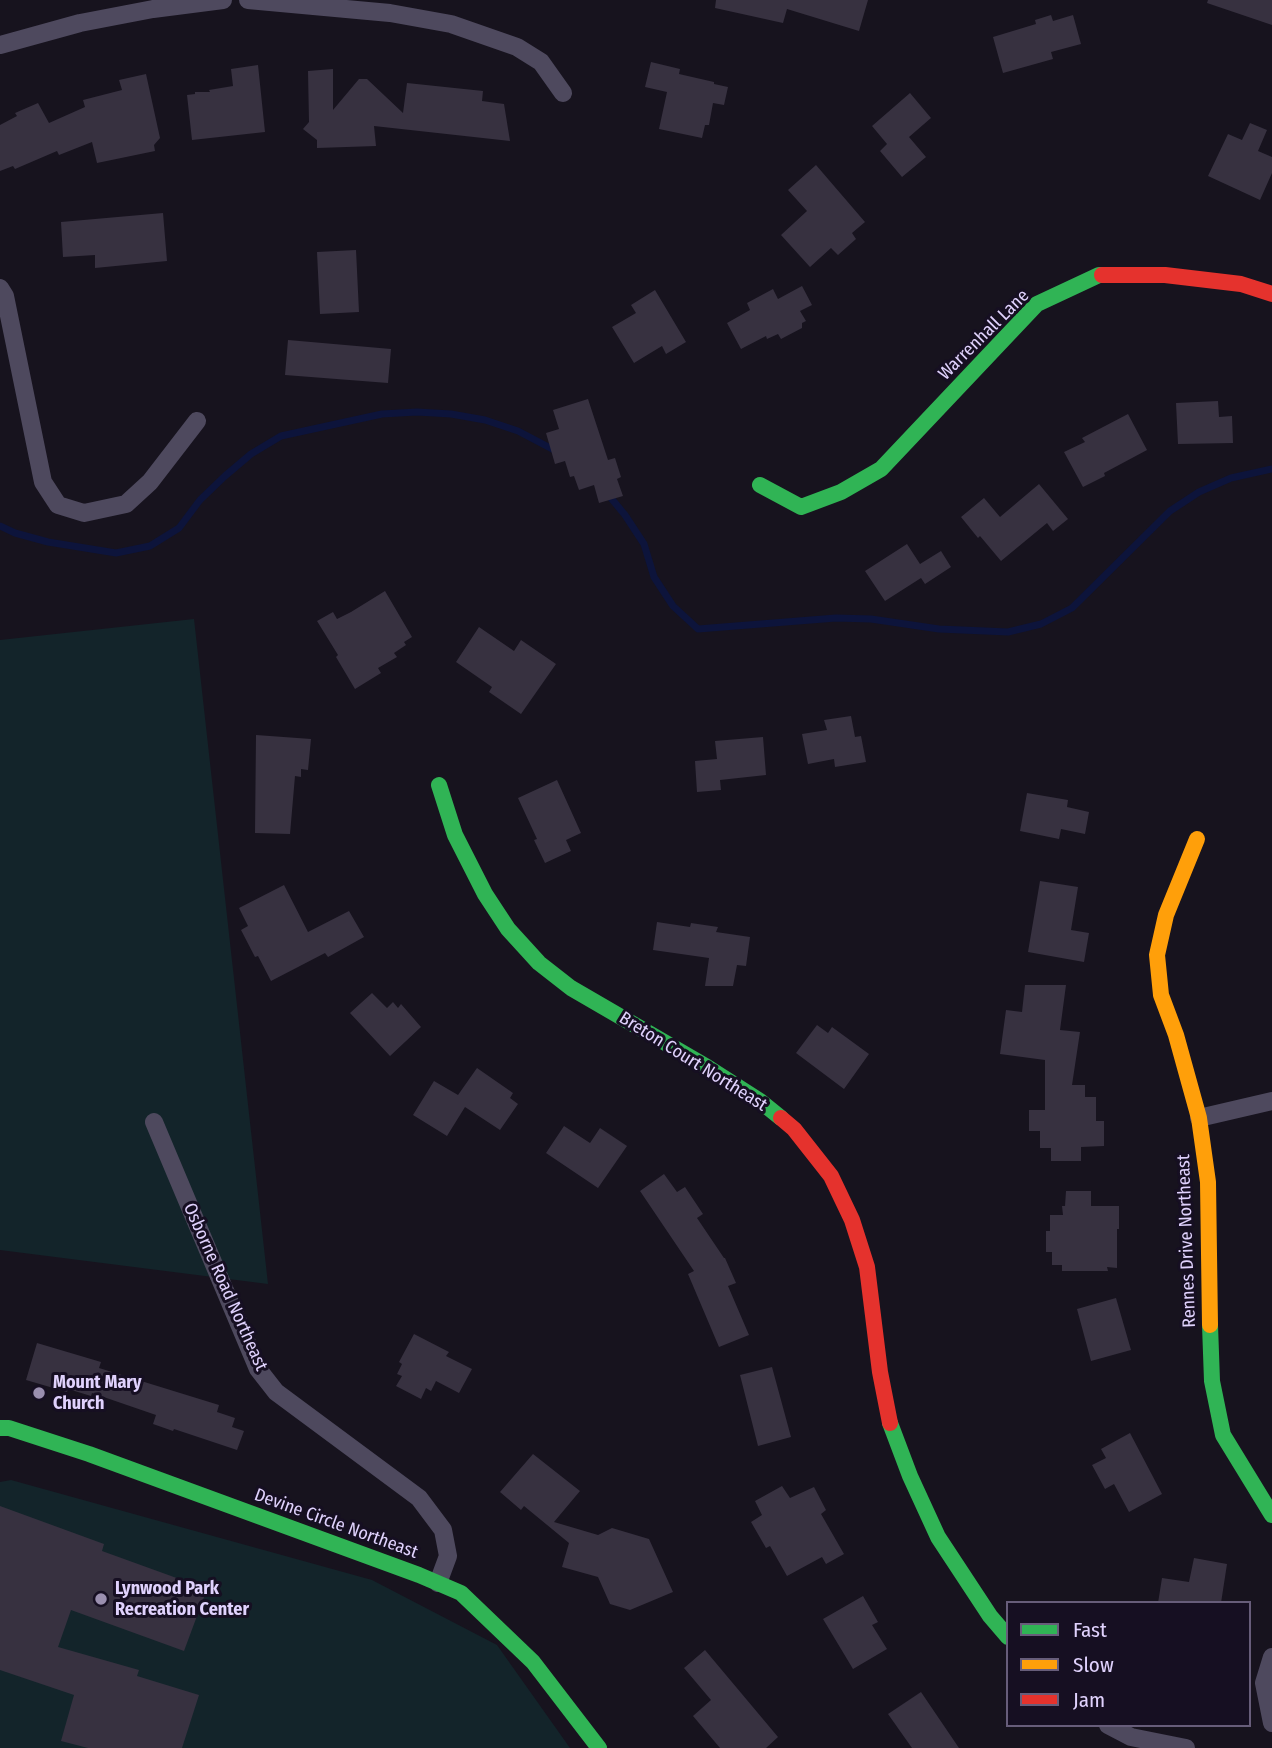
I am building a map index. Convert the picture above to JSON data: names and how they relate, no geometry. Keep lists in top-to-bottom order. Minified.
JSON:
{"streets":{"street":["Warrenhall Lane","Breton Court Northeast","Rennes Drive Northeast","Osborne Road Northeast","Devine Circle Northeast"]},"crossings":[["Osborne Road Northeast","Devine Circle Northeast"]],"places":["Mount Mary Church","Lynwood Park Recreation Center"],"legend":["Fast","Slow","Jam"]}
